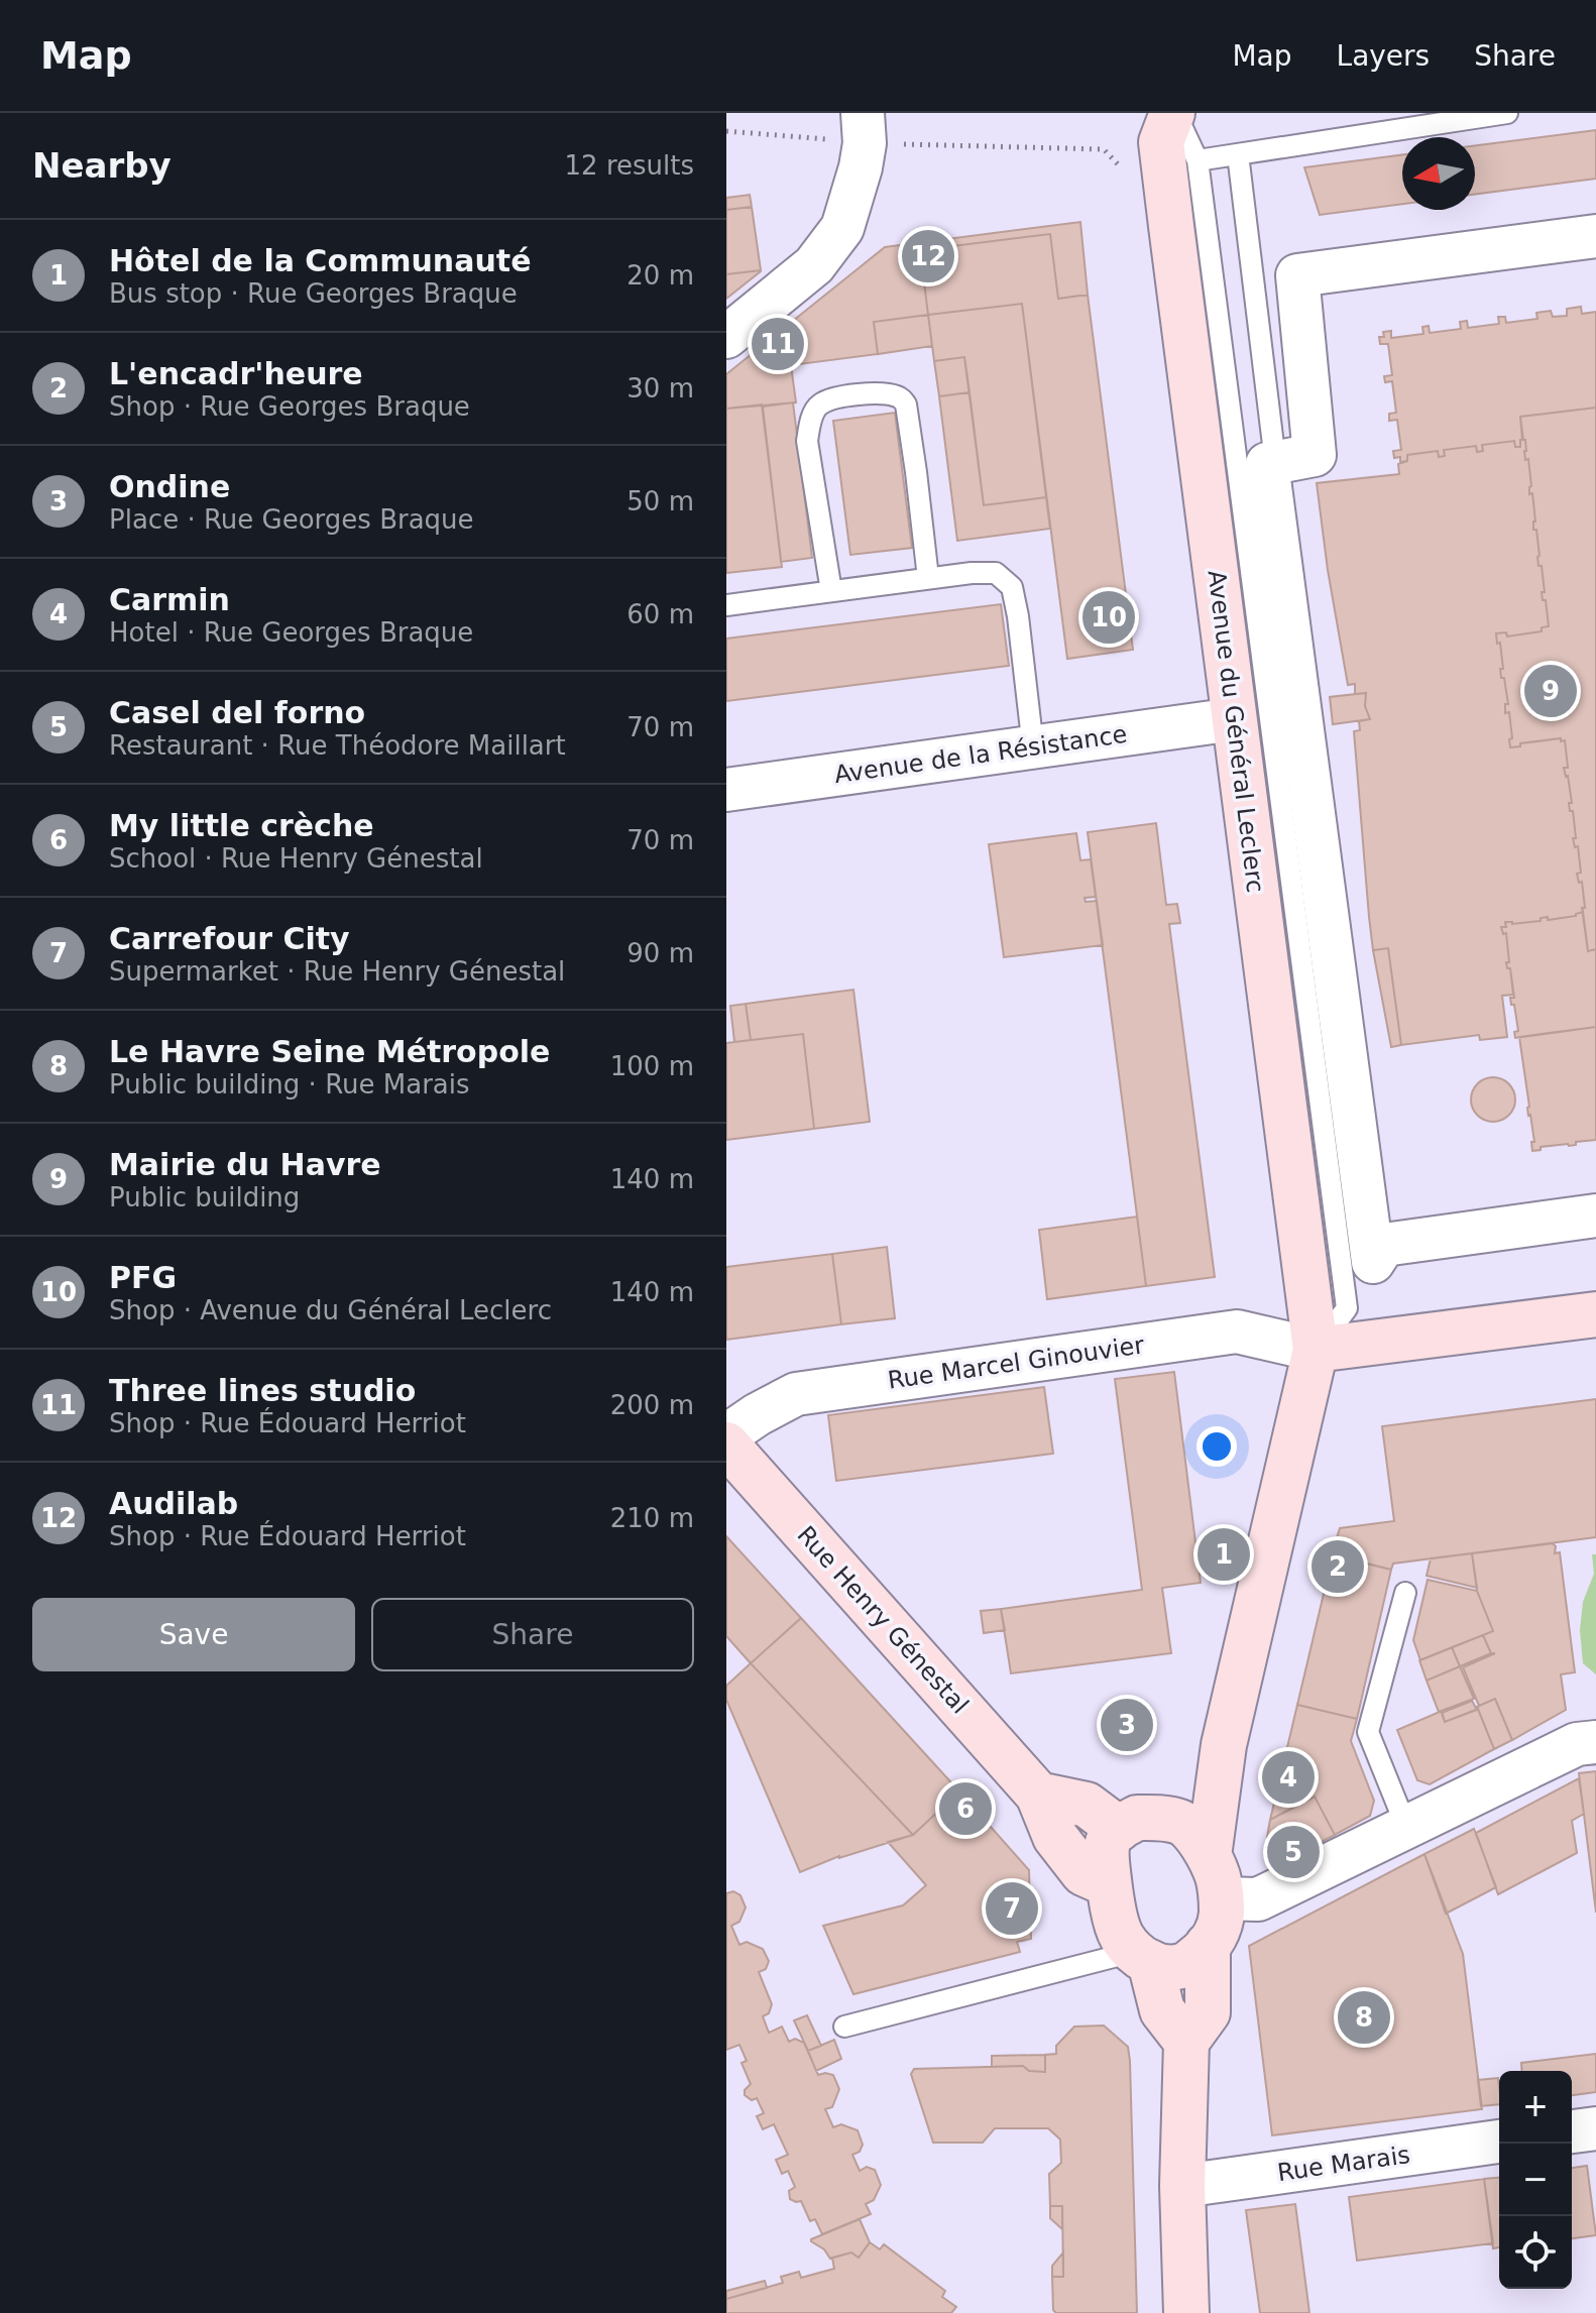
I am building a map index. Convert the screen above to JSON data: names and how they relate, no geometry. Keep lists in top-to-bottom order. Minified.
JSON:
{"streets":{"street":["Avenue du Général Leclerc","Avenue de la Résistance","Rue Marcel Ginouvier","Rue Henry Génestal","Rue Marais"]},"crossings":[["Avenue du Général Leclerc","Avenue de la Résistance"],["Avenue du Général Leclerc","Rue Marcel Ginouvier"]],"north":"left","page":{"header":"Map","nav":["Map","Layers","Share"],"heading":["Nearby","12 results"],"list":[{"mark":"1","name":"Hôtel de la Communauté","note":"Bus stop · Rue Georges Braque","value":"20 m"},{"mark":"2","name":"L'encadr'heure","note":"Shop · Rue Georges Braque","value":"30 m"},{"mark":"3","name":"Ondine","note":"Place · Rue Georges Braque","value":"50 m"},{"mark":"4","name":"Carmin","note":"Hotel · Rue Georges Braque","value":"60 m"},{"mark":"5","name":"Casel del forno","note":"Restaurant · Rue Théodore Maillart","value":"70 m"},{"mark":"6","name":"My little crèche","note":"School · Rue Henry Génestal","value":"70 m"},{"mark":"7","name":"Carrefour City","note":"Supermarket · Rue Henry Génestal","value":"90 m"},{"mark":"8","name":"Le Havre Seine Métropole","note":"Public building · Rue Marais","value":"100 m"},{"mark":"9","name":"Mairie du Havre","note":"Public building","value":"140 m"},{"mark":"10","name":"PFG","note":"Shop · Avenue du Général Leclerc","value":"140 m"},{"mark":"11","name":"Three lines studio","note":"Shop · Rue Édouard Herriot","value":"200 m"},{"mark":"12","name":"Audilab","note":"Shop · Rue Édouard Herriot","value":"210 m"}],"pins":["12","11","10","9","1","2","3","4","6","5","7","8"],"buttons":["Save","Share"],"map_buttons":["+","−"]}}
